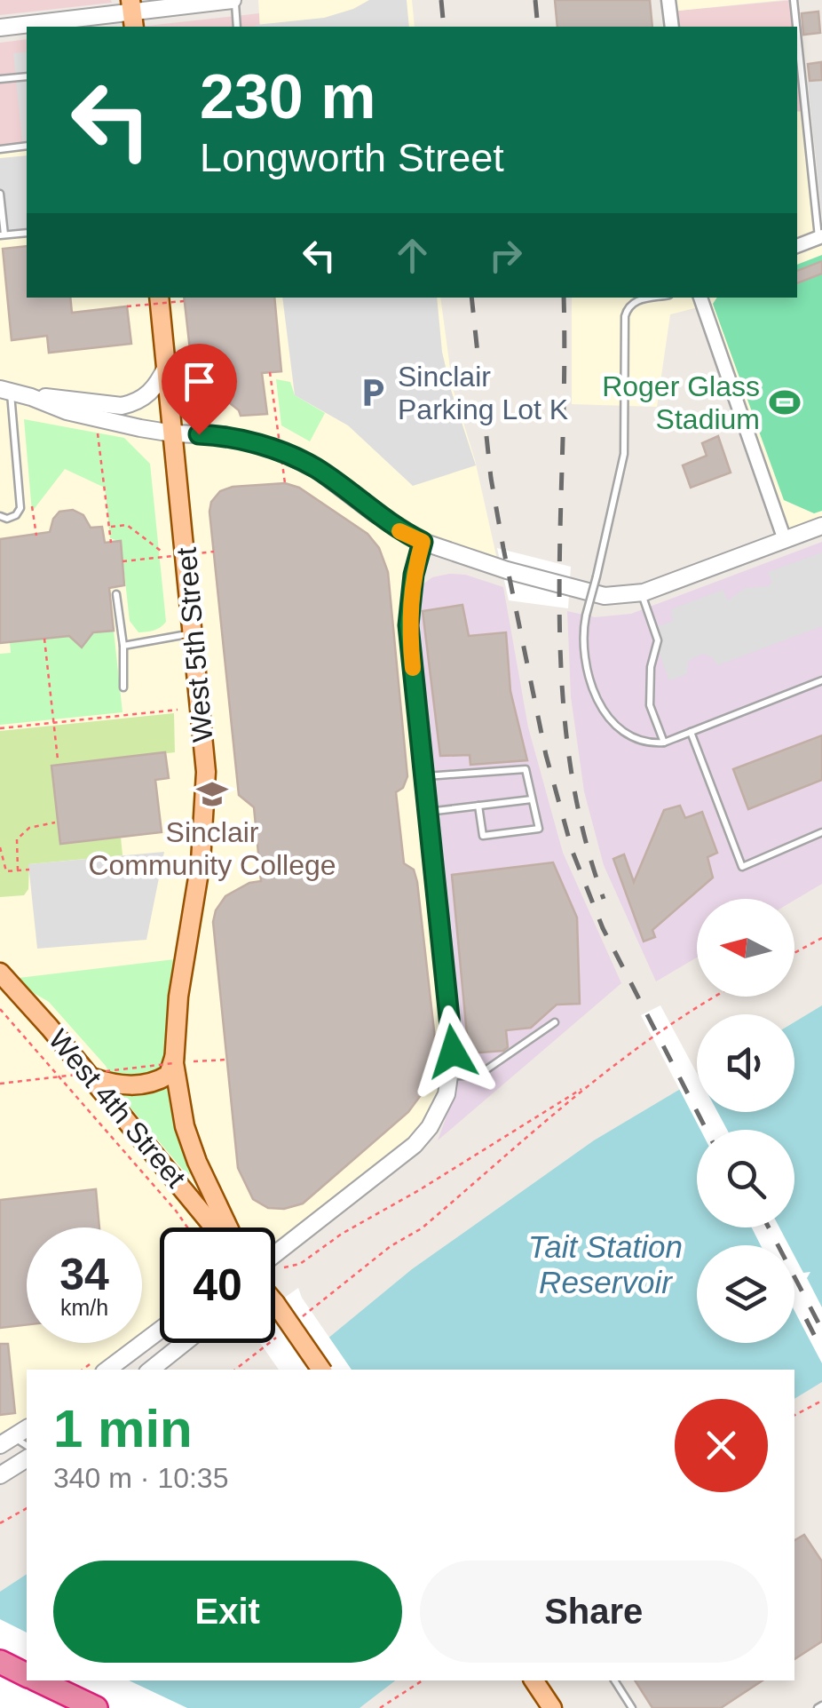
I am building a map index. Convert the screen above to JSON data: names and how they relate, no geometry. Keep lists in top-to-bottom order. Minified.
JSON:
{"streets":{"main road":["West 5th Street","West 4th Street"]},"water":["Tait Station Reservoir"],"places":{"parking":["Sinclair Parking Lot K"],"sports":["Roger Glass Stadium"],"school or university":["Sinclair Community College"]},"north":"left","page":{"turn":["230 m","Longworth Street"],"speed":"34 km/h","limit":"40","heading":["1 min","340 m · 10:35"],"buttons":["Exit","Share"]}}
